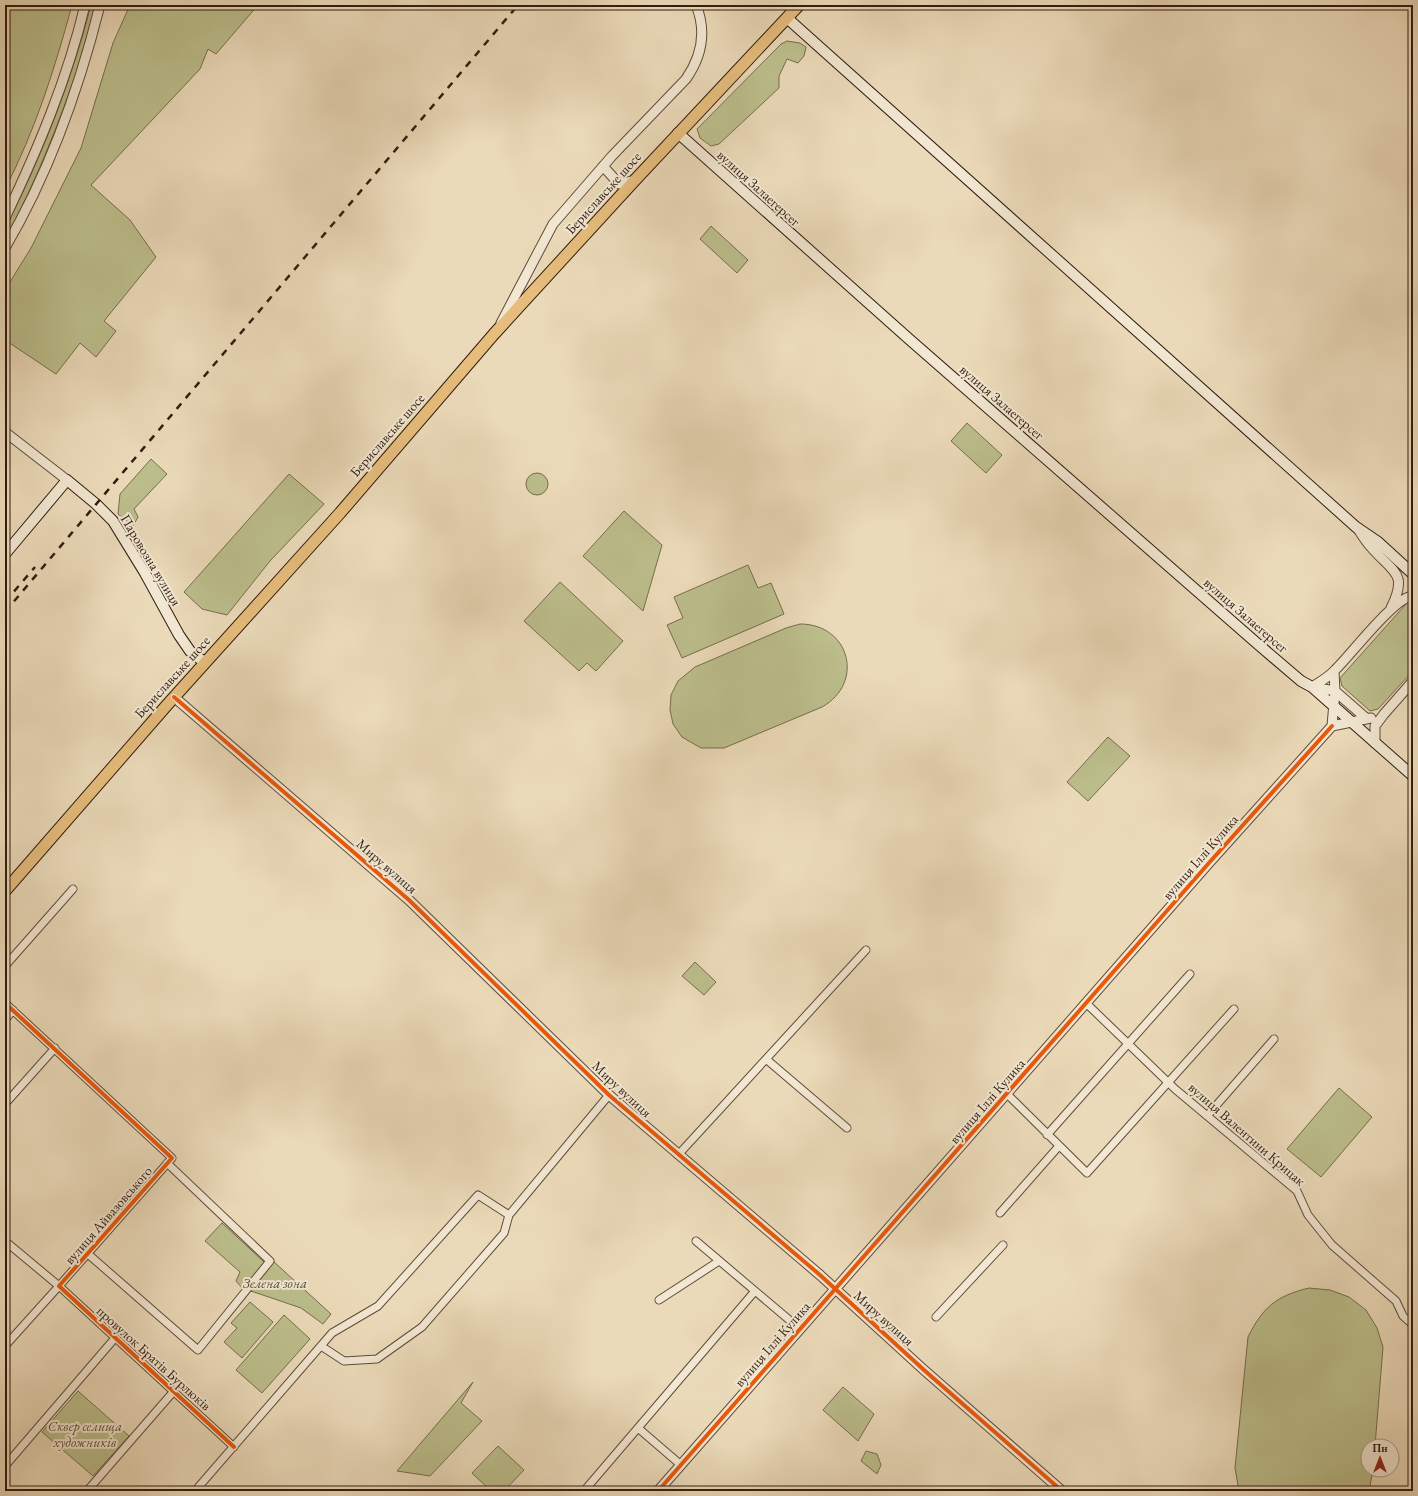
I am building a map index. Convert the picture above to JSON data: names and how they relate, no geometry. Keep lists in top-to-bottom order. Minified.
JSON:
{"streets":{"main road":["вулиця Залаегерсег","Бериславське шосе","Паровозна вулиця"],"street":["вулиця Іллі Кулика","Миру вулиця","вулиця Валентини Крицак","вулиця Айвазовського","провулок Братів Бурлюків"]},"crossings":[["вулиця Залаегерсег","Бериславське шосе"],["Бериславське шосе","Паровозна вулиця"],["Бериславське шосе","Миру вулиця"],["вулиця Іллі Кулика","Миру вулиця"],["вулиця Іллі Кулика","вулиця Валентини Крицак"],["вулиця Айвазовського","провулок Братів Бурлюків"]],"parks":["Зелена зона","Сквер селища художників"],"north":"top"}
